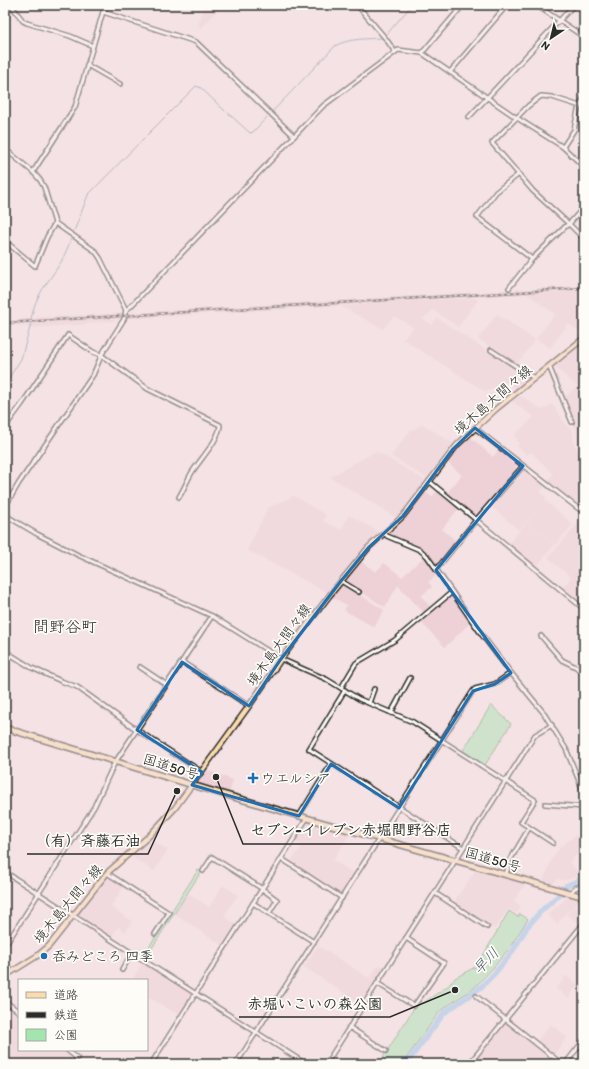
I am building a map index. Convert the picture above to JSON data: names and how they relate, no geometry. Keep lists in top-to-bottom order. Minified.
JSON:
{"streets":{"highway":["国道50号"],"main road":["境木島大間々線"]},"crossings":[["境木島大間々線","国道50号"]],"districts":["間野谷町"],"water":["早川"],"places":{"other":["セブン-イレブン赤堀間野谷店","（有）斉藤石油","呑みどころ 四季","赤堀いこいの森公園"],"health":["ウエルシア"]},"legend":["道路","鉄道","公園"],"north":"bottom left"}
